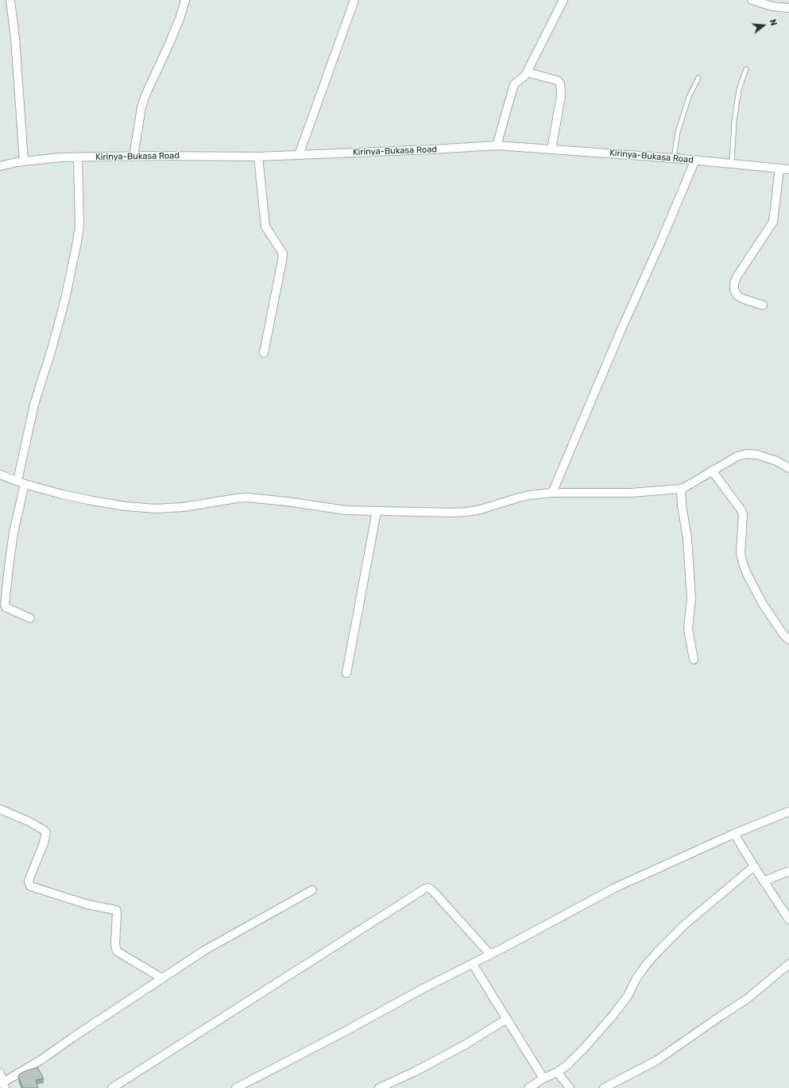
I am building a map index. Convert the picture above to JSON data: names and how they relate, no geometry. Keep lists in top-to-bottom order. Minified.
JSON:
{"streets":{"street":["Kirinya-Bukasa Road"]},"north":"right"}
